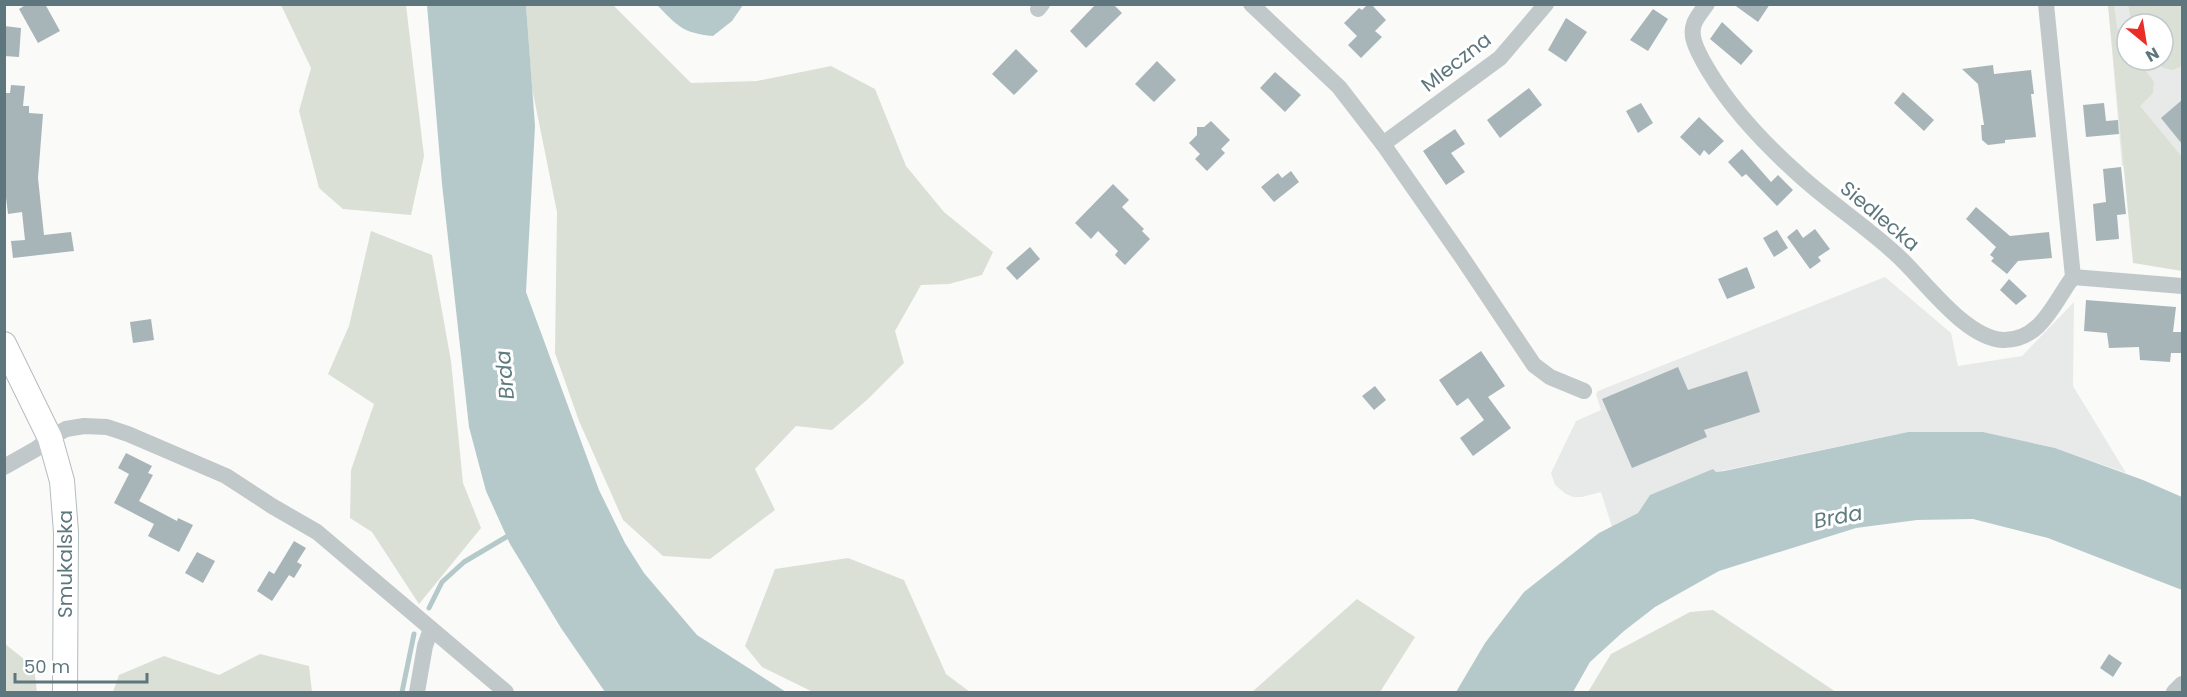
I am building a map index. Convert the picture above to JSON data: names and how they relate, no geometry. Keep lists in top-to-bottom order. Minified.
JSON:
{"streets":{"street":["Mleczna","Siedlecka","Smukalska"]},"water":["Brda"],"scale_bar":"50 m","north":"bottom right"}
